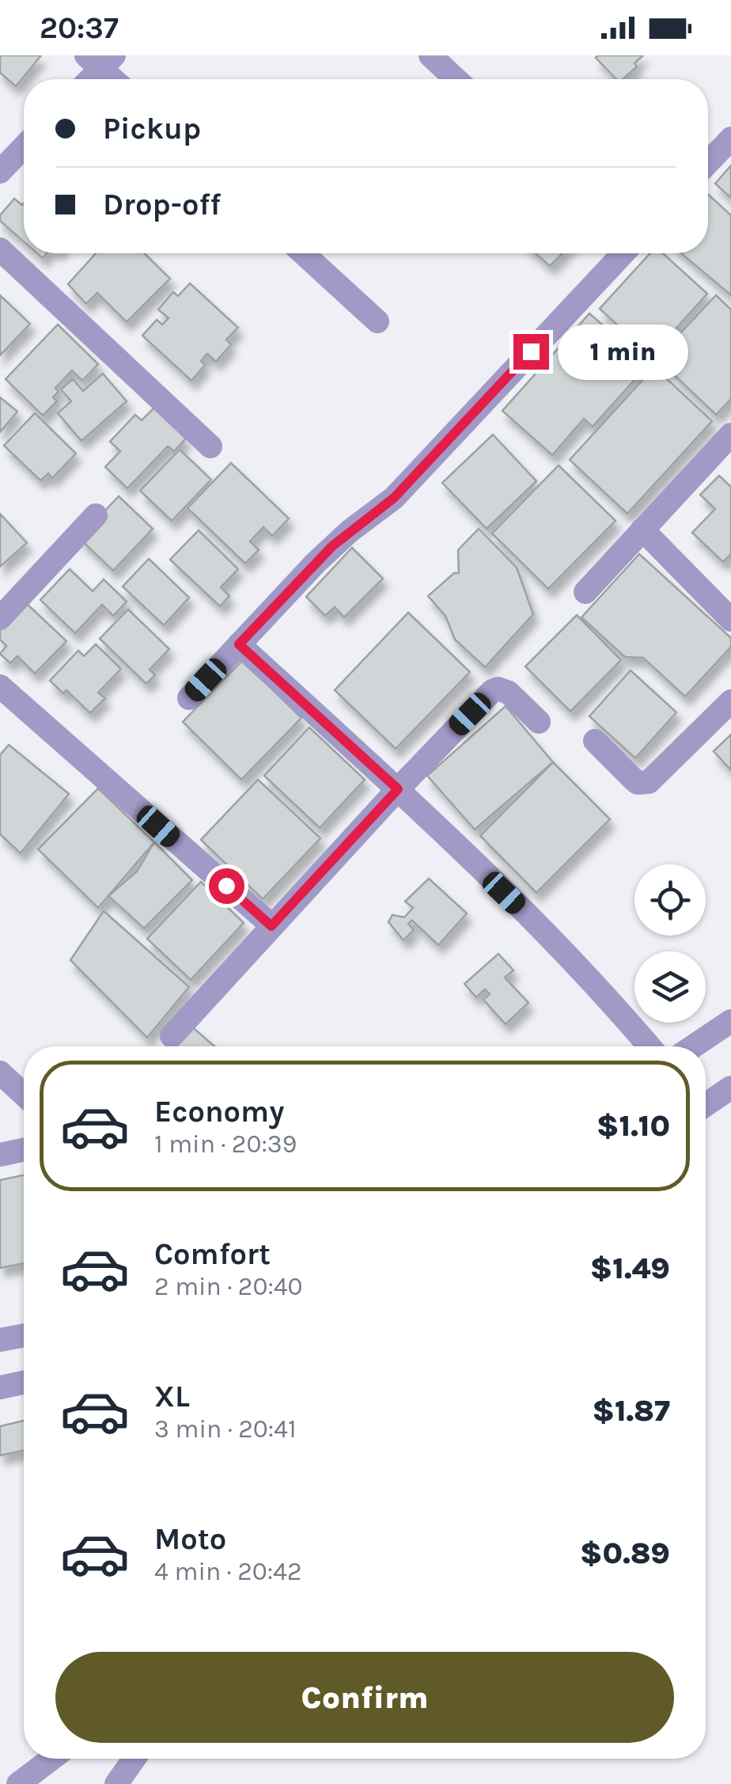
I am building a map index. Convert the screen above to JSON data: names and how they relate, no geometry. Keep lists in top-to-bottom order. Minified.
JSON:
{"page":{"status":"20:37","banner":["Pickup","Drop-off"],"bubble":"1 min","list":[{"name":"Economy","note":"1 min · 20:39","value":"$1.10"},{"name":"Comfort","note":"2 min · 20:40","value":"$1.49"},{"name":"XL","note":"3 min · 20:41","value":"$1.87"},{"name":"Moto","note":"4 min · 20:42","value":"$0.89"}],"buttons":"Confirm"}}
